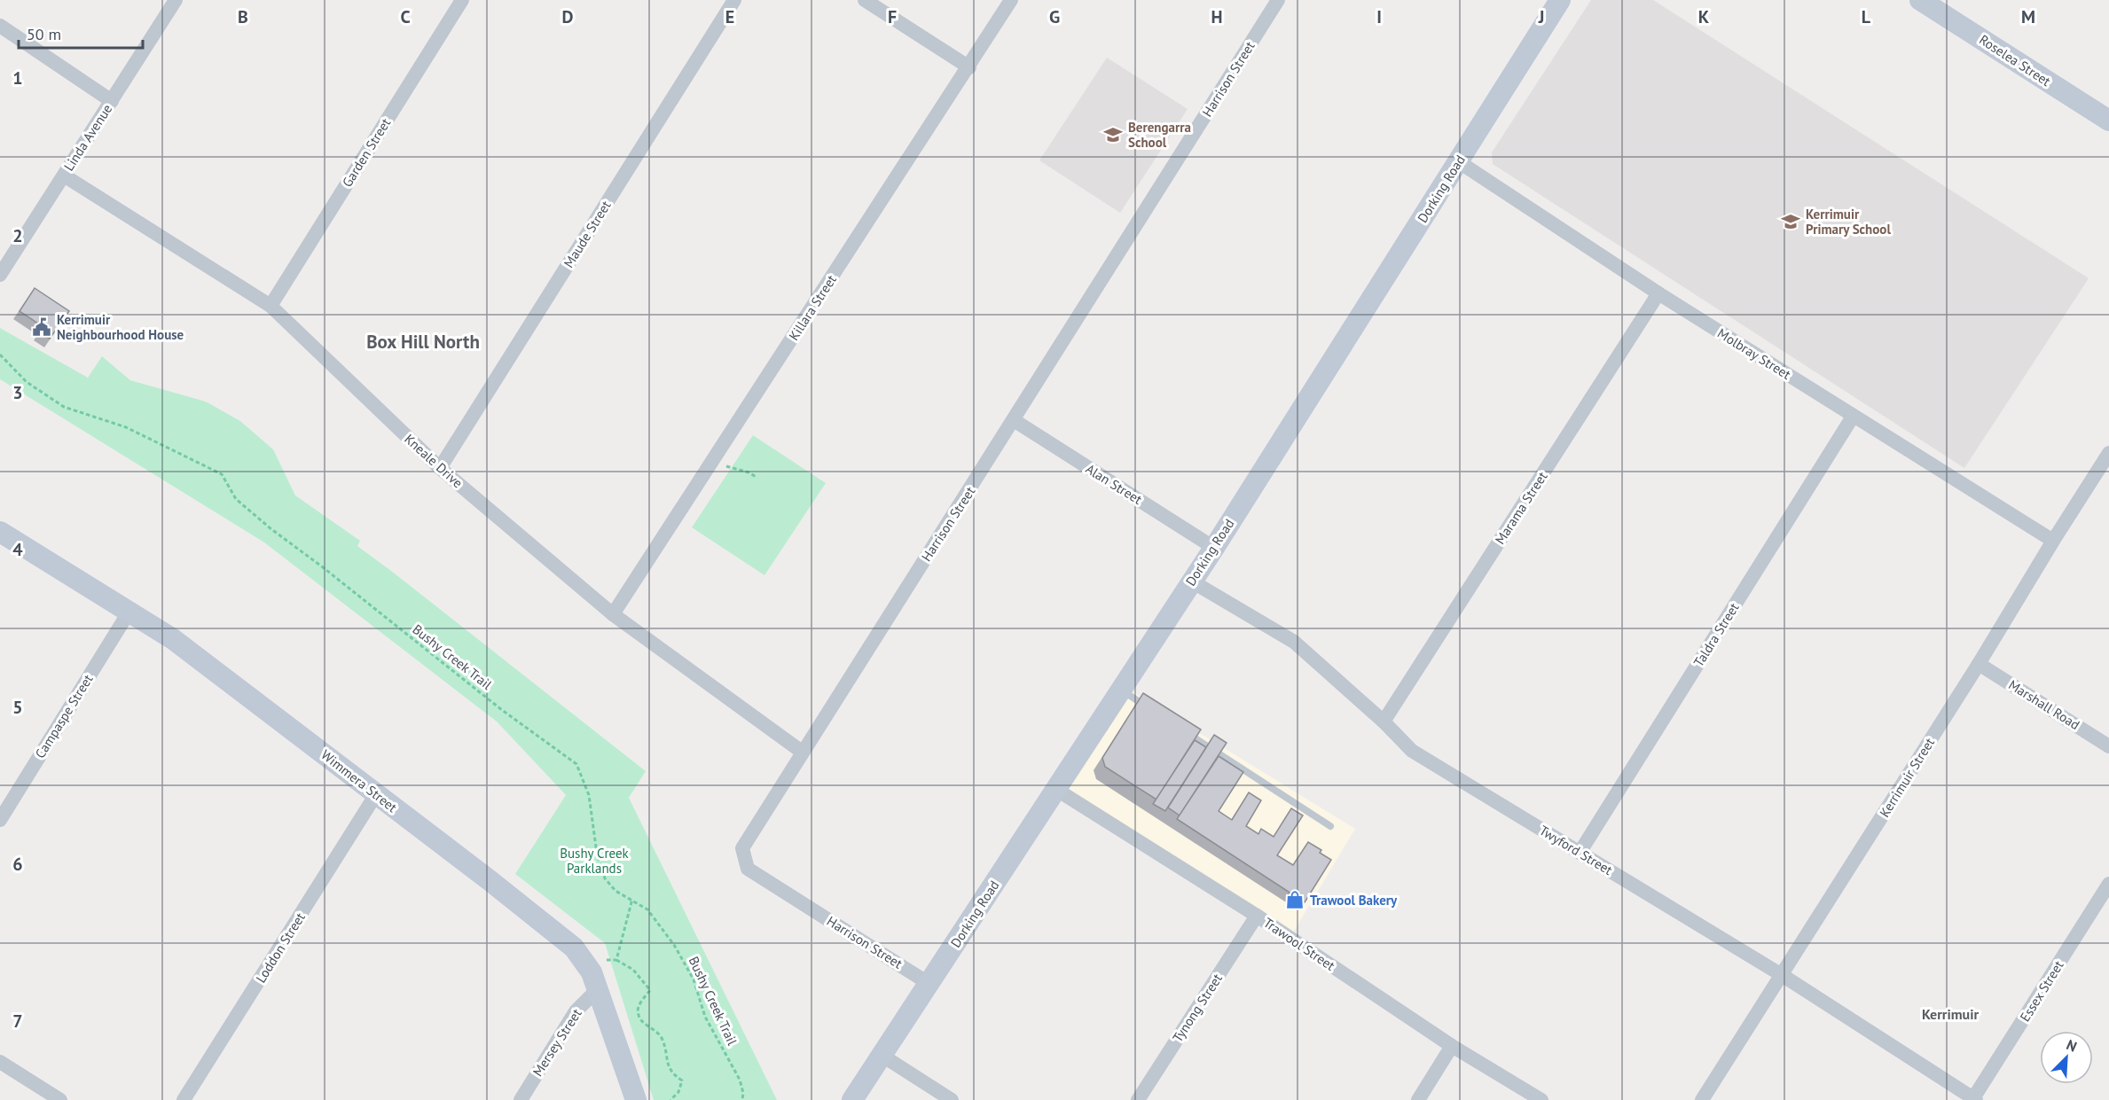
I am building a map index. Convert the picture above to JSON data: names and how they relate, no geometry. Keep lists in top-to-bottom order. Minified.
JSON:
{"streets":{"street":["Roselea Street","Harrison Street","Linda Avenue","Garden Street","Dorking Road","Maude Street","Killara Street","Molbray Street","Kneale Drive","Alan Street","Marama Street","Taldra Street","Marshall Road","Campaspe Street","Kerrimuir Street","Wimmera Street","Twyford Street","Trawool Street","Loddon Street","Essex Street","Tynong Street","Mersey Street"],"path":["Bushy Creek Trail"]},"crossings":[["Harrison Street","Dorking Road"],["Harrison Street","Kneale Drive"],["Harrison Street","Alan Street"],["Linda Avenue","Kneale Drive"],["Garden Street","Kneale Drive"],["Dorking Road","Molbray Street"],["Dorking Road","Alan Street"],["Dorking Road","Twyford Street"],["Dorking Road","Trawool Street"],["Maude Street","Kneale Drive"],["Killara Street","Kneale Drive"],["Molbray Street","Marama Street"],["Molbray Street","Taldra Street"],["Molbray Street","Kerrimuir Street"],["Marama Street","Twyford Street"],["Taldra Street","Twyford Street"],["Marshall Road","Kerrimuir Street"],["Campaspe Street","Wimmera Street"],["Kerrimuir Street","Twyford Street"],["Wimmera Street","Loddon Street"],["Wimmera Street","Mersey Street"],["Twyford Street","Essex Street"],["Trawool Street","Tynong Street"]],"districts":["Box Hill North","Kerrimuir"],"parks":["Bushy Creek Parklands"],"places":{"school or university":["Berengarra School","Kerrimuir Primary School"],"public building":["Kerrimuir Neighbourhood House"],"shop":["Trawool Bakery"]},"scale_bar":"50 m","north":"top right","grid":{"columns":["B","C","D","E","F","G","H","I","J","K","L","M"],"rows":["1","2","3","4","5","6","7"]}}
